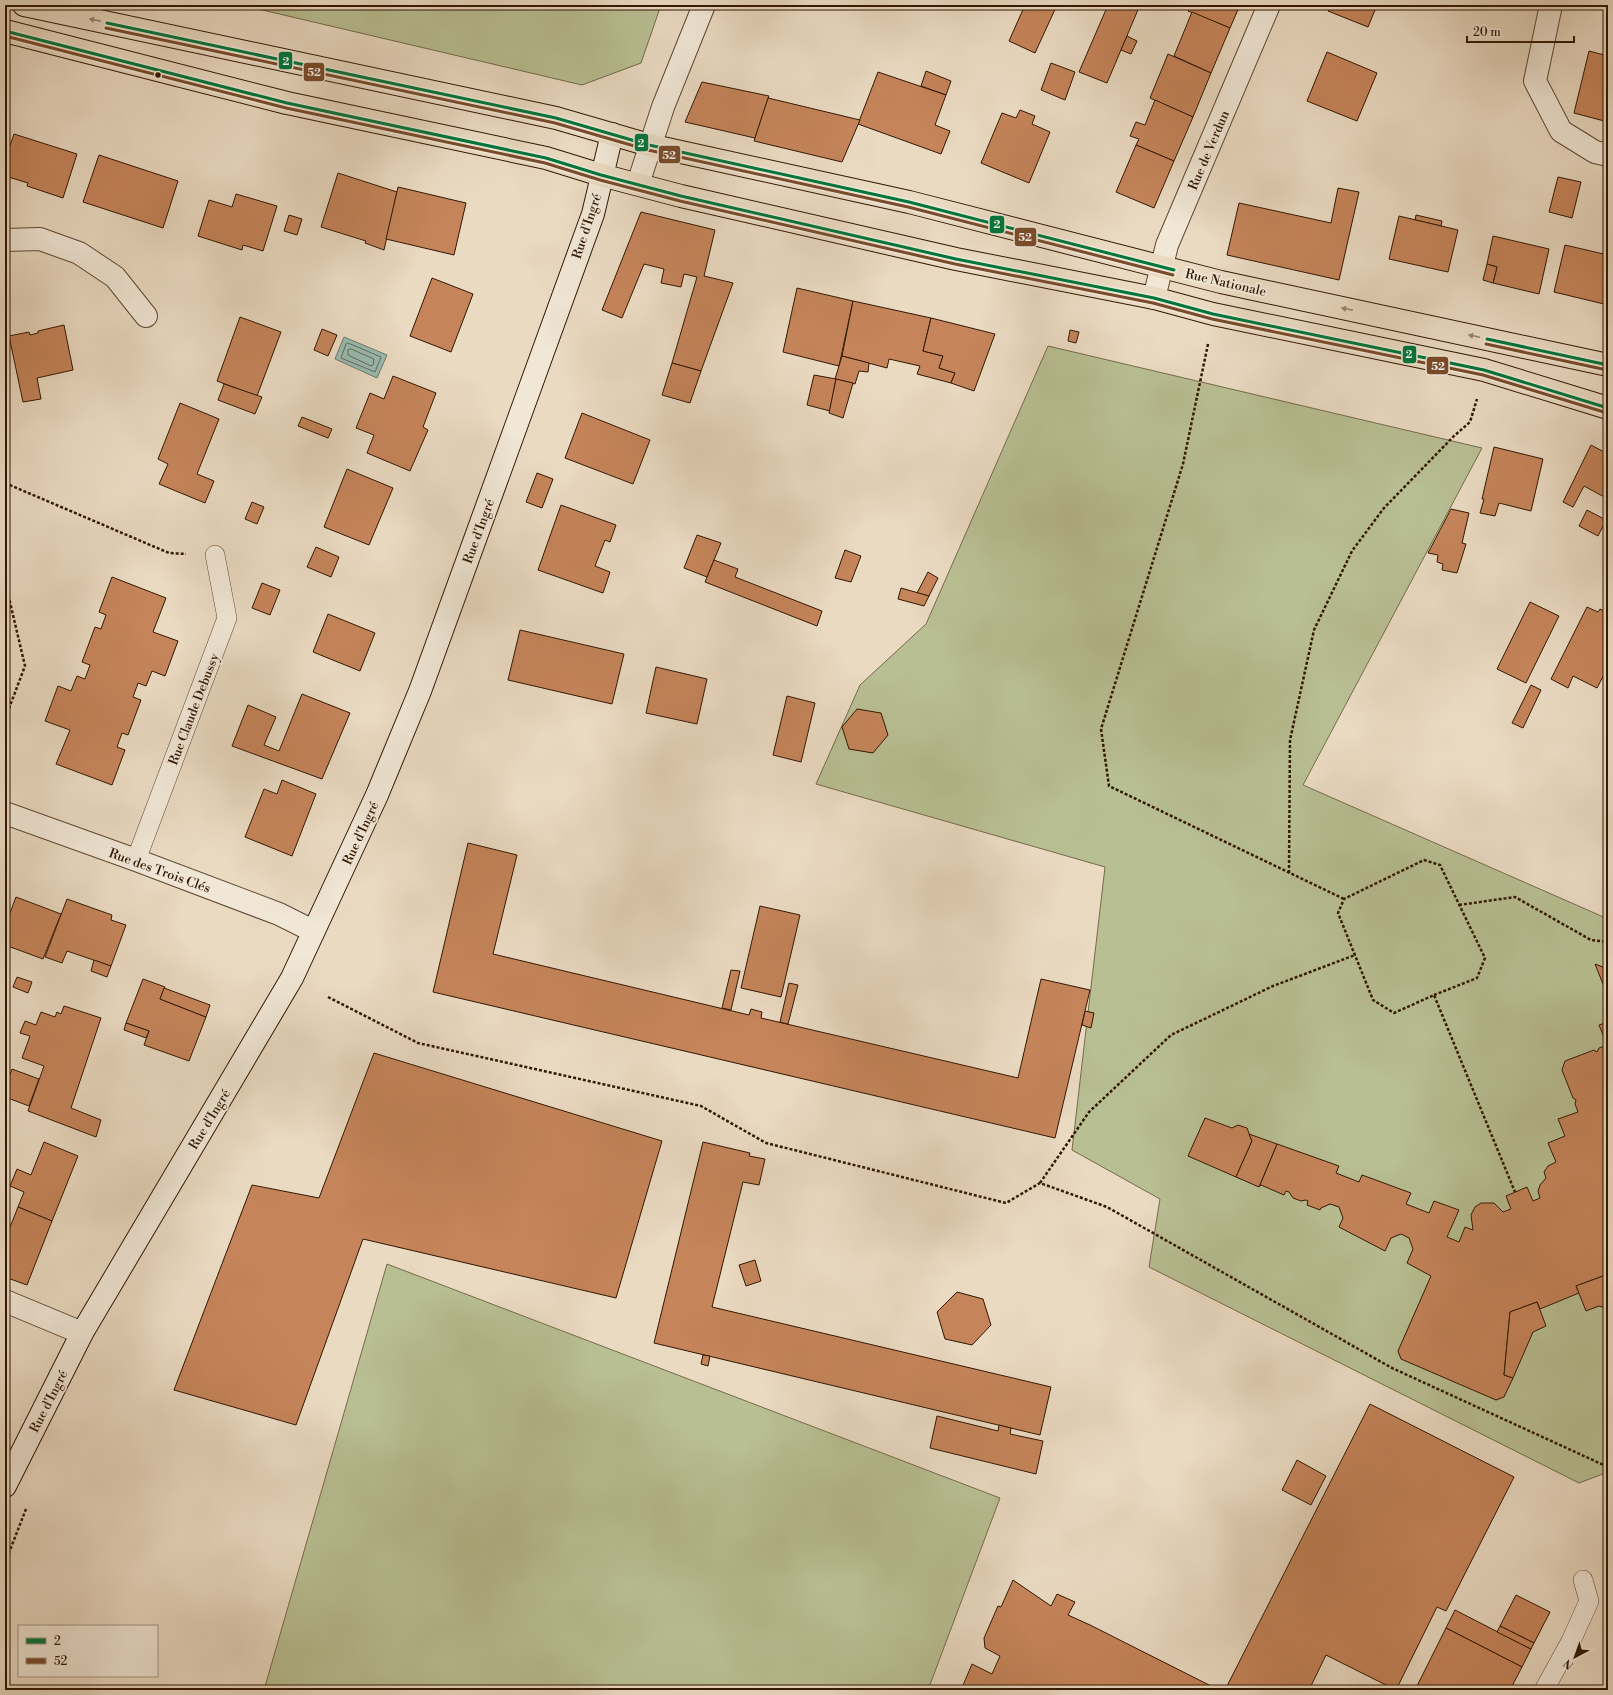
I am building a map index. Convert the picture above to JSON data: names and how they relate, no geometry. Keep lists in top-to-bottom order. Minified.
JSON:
{"streets":{"main road":["Rue Nationale"],"street":["Rue de Verdun","Rue d'Ingré","Rue des Trois Clés"],"lane":["Rue Claude Debussy"]},"crossings":[["Rue de Verdun","Rue Nationale"],["Rue d'Ingré","Rue Nationale"],["Rue d'Ingré","Rue des Trois Clés"],["Rue Claude Debussy","Rue des Trois Clés"]],"lines":["transit line 2","transit line 52"],"legend":["2","52"],"scale_bar":"20 m","north":"bottom left"}
